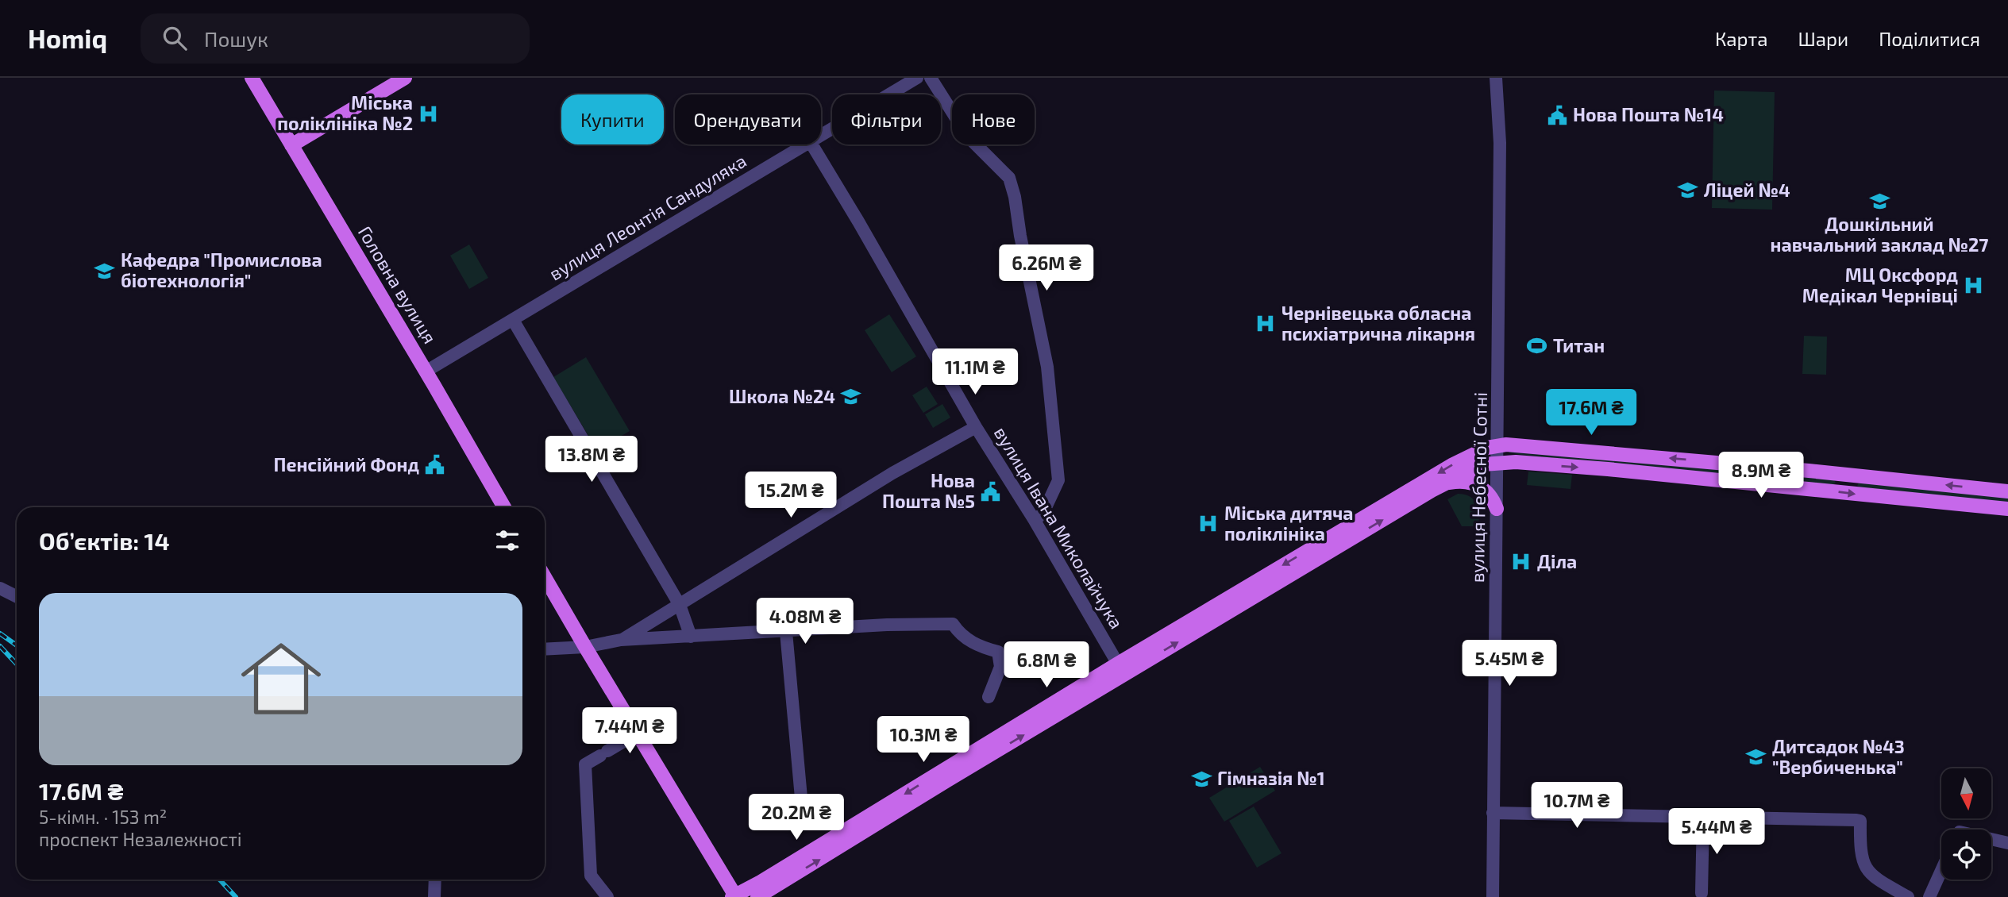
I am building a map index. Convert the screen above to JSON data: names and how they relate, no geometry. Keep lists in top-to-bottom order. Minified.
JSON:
{"streets":{"main road":["Головна вулиця"],"street":["вулиця Леонтія Сандуляка","вулиця Небесної Сотні","вулиця Івана Миколайчука"]},"crossings":[["вулиця Леонтія Сандуляка","Головна вулиця"]],"places":{"hospital":["Міська поліклініка №2","МЦ Оксфорд Медікал Чернівці","Чернівецька обласна психіатрична лікарня","Міська дитяча поліклініка","Діла"],"public building":["Нова Пошта №14","Пенсійний Фонд","Нова Пошта №5"],"school or university":["Ліцей №4","Дошкільний навчальний заклад №27","Кафедра \"Промислова біотехнологія\"","Школа №24","Дитсадок №43 \"Вербиченька\"","Гімназія №1"],"sports":["Титан"]},"north":"bottom","page":{"header":"Homiq","search":"Пошук","nav":["Карта","Шари","Поділитися"],"chip":["Купити","Орендувати","Фільтри","Нове"],"price":["6.26M ₴","11.1M ₴","17.6M ₴","13.8M ₴","8.9M ₴","15.2M ₴","4.08M ₴","5.45M ₴","6.8M ₴","7.44M ₴","10.3M ₴","10.7M ₴","20.2M ₴","5.44M ₴"],"heading":"Об’єктів: 14","list":[{"name":"17.6M ₴","note":"5-кімн. · 153 m² · проспект Незалежності"}]}}
